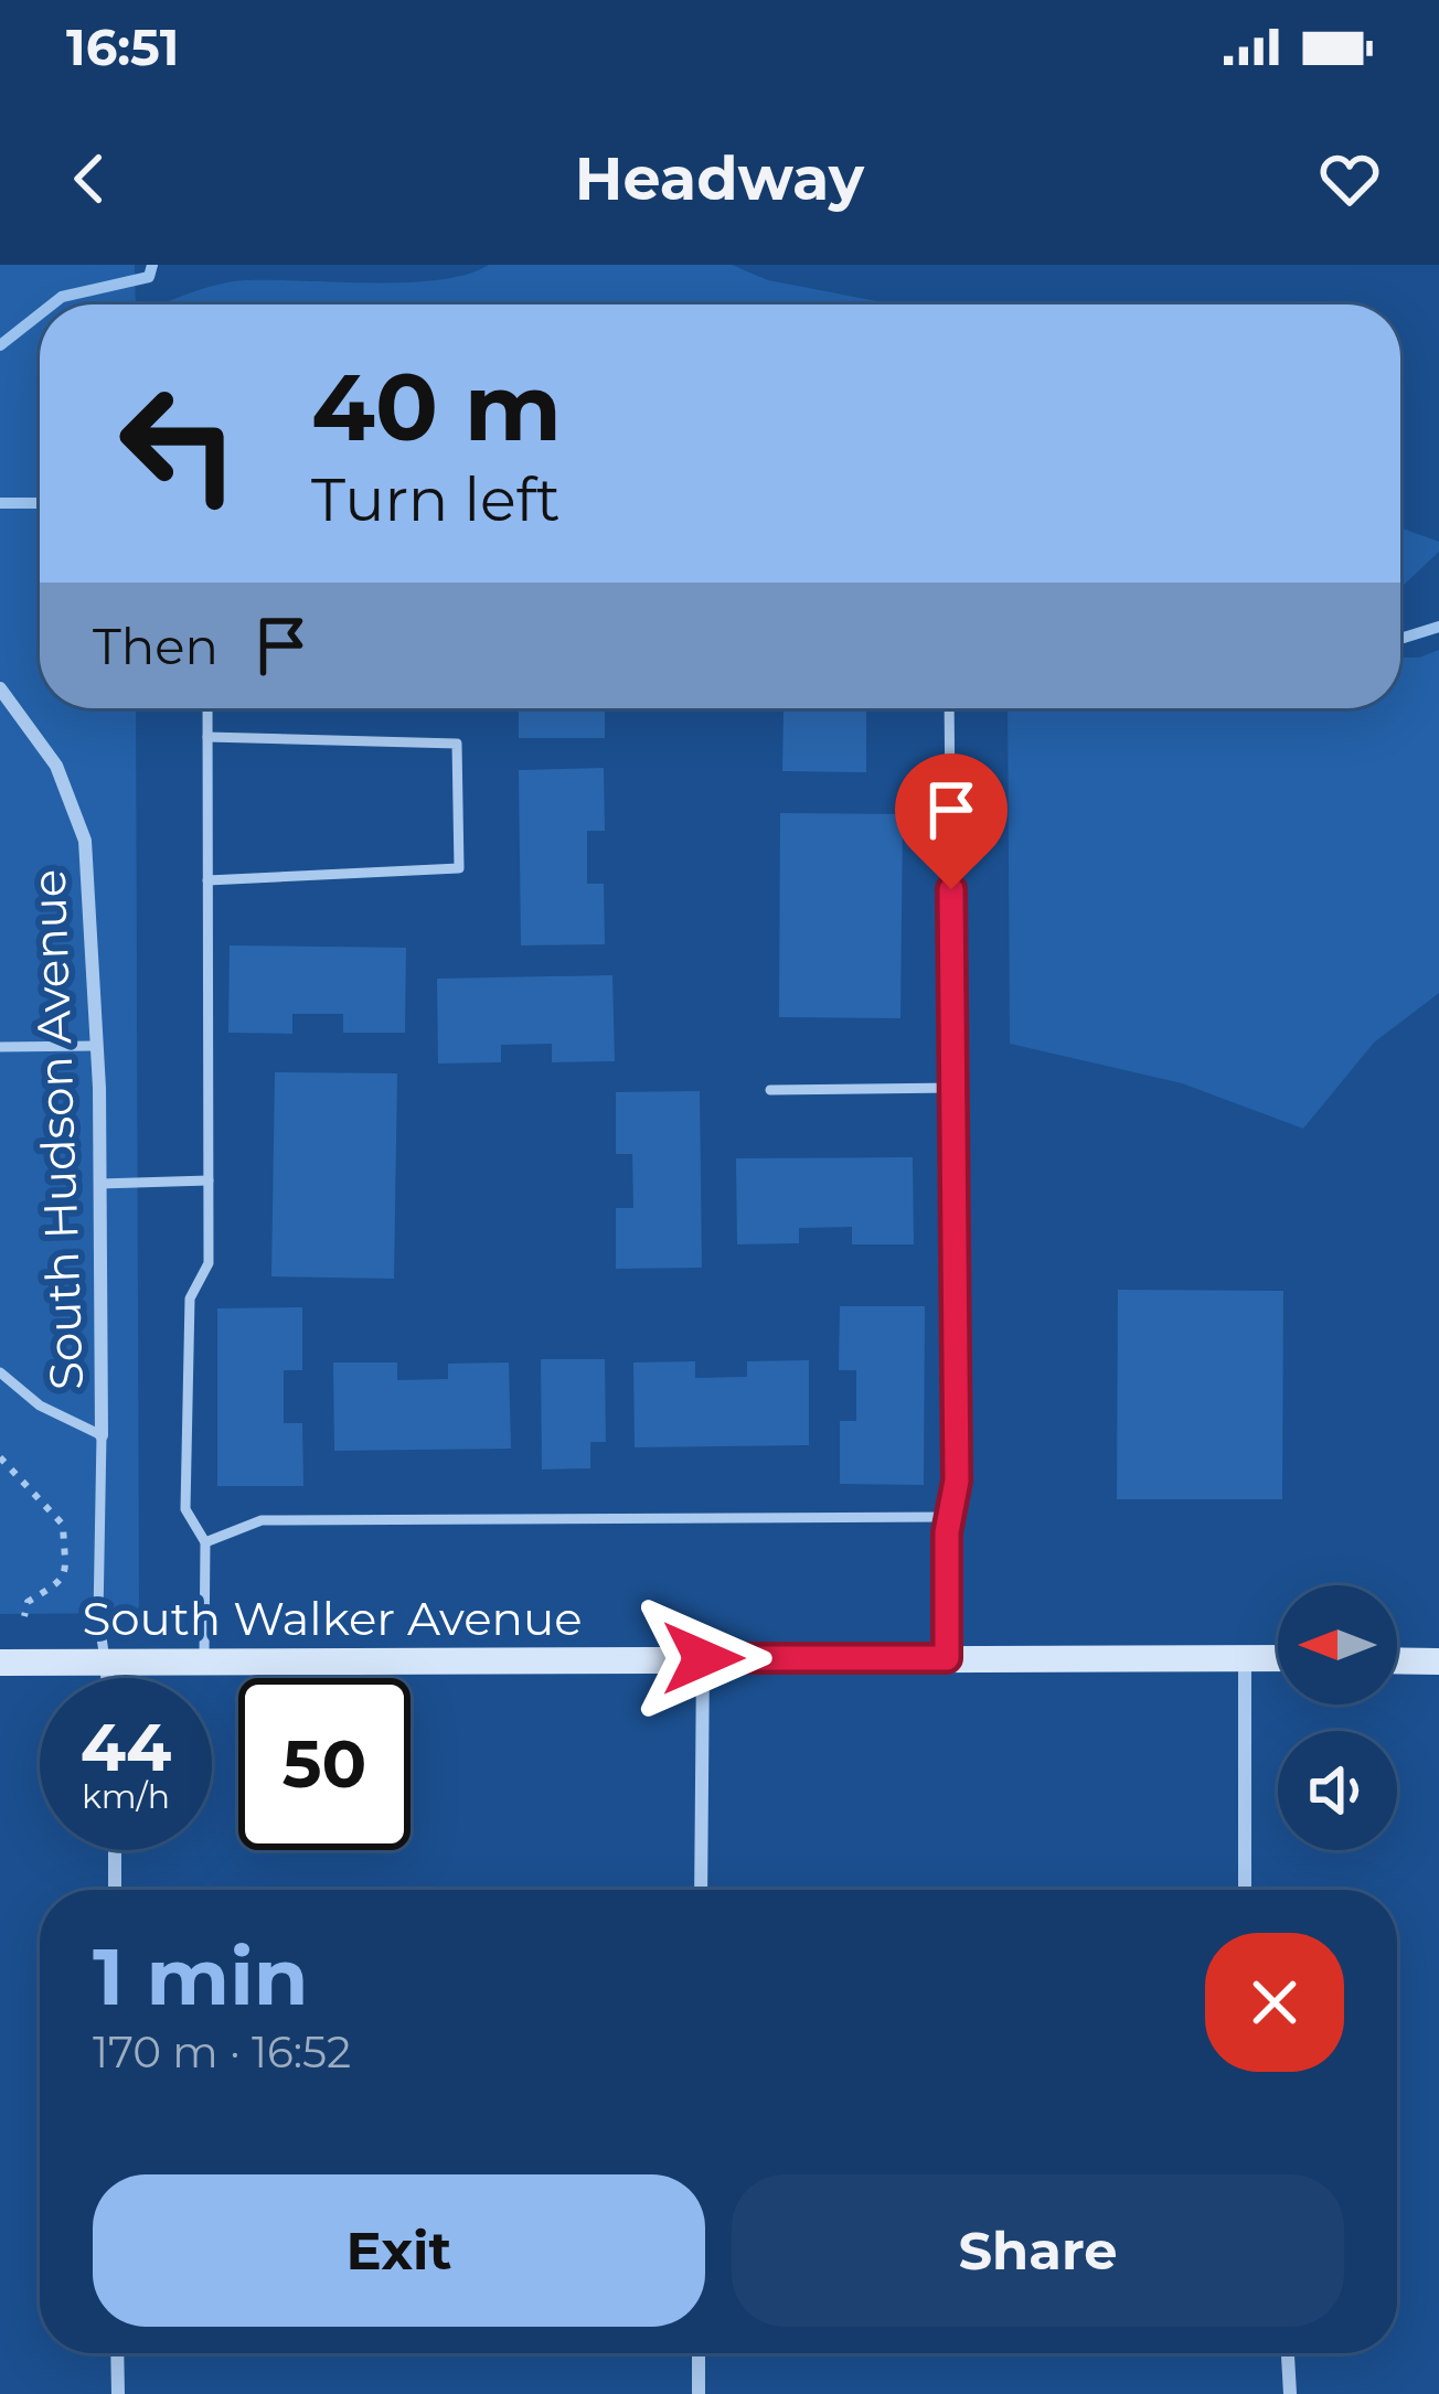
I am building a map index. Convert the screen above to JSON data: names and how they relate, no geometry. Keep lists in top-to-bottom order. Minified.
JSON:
{"streets":{"main road":["South Walker Avenue"],"street":["South Hudson Avenue"]},"north":"left","page":{"status":"16:51","header":"Headway","turn":["40 m","Turn left"],"then":"Then","speed":"44 km/h","limit":"50","heading":["1 min","170 m · 16:52"],"buttons":["Exit","Share"]}}
